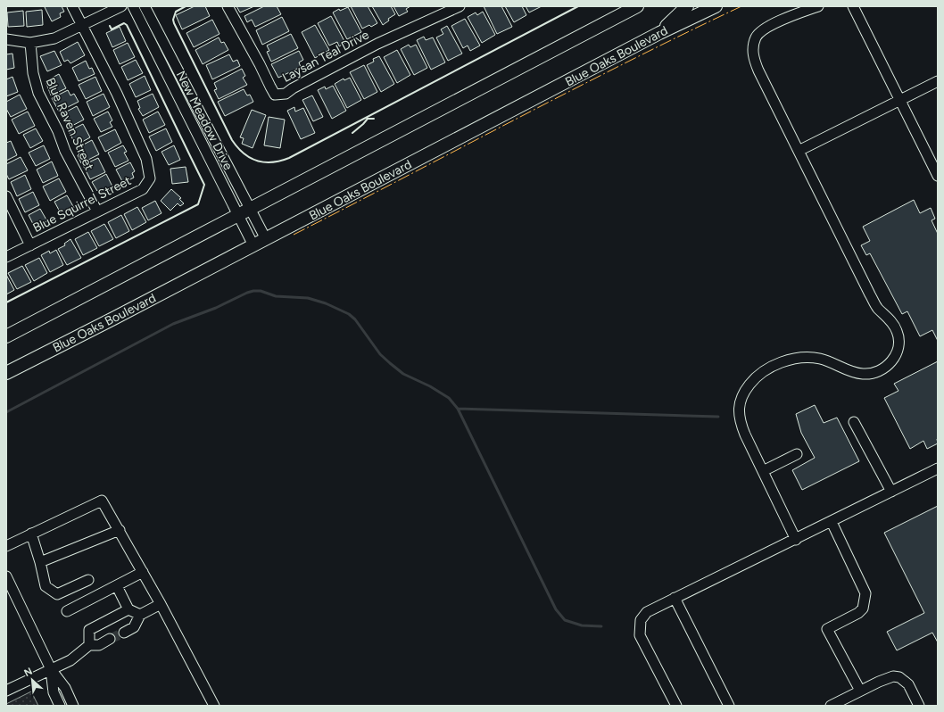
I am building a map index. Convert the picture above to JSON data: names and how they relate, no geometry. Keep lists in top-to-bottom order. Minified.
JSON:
{"streets":{"main road":["Blue Oaks Boulevard"],"street":["Laysan Teal Drive","New Meadow Drive","Blue Raven Street","Blue Squirrel Street"]},"crossings":[["Blue Oaks Boulevard","New Meadow Drive"],["Blue Raven Street","Blue Squirrel Street"]],"north":"top left"}
